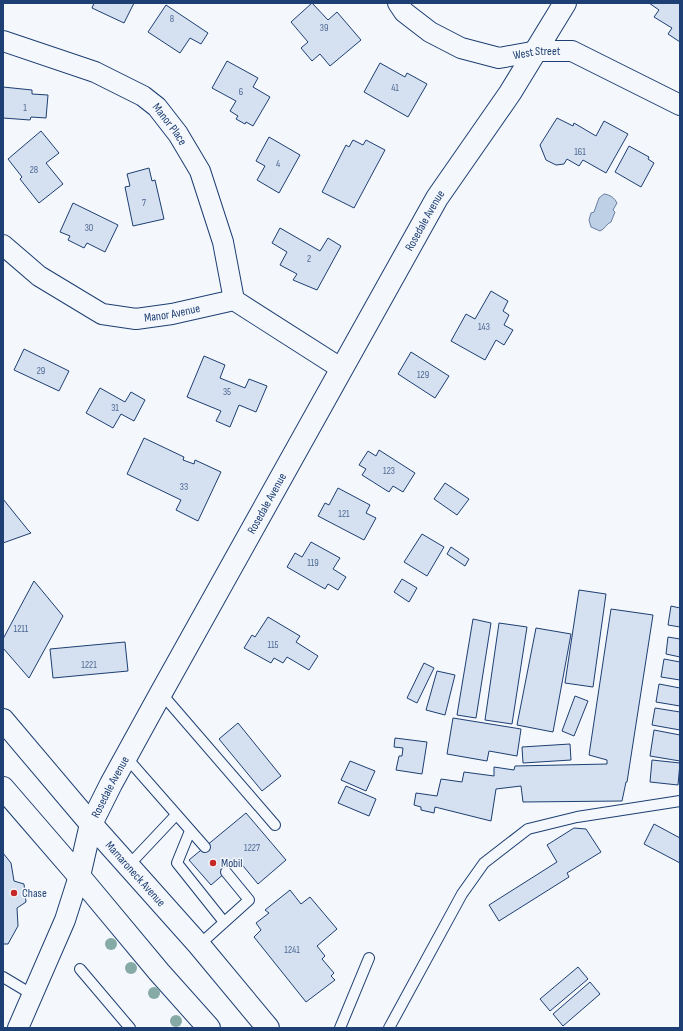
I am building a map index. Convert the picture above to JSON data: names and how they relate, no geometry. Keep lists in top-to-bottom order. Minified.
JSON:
{"streets":{"street":["West Street","Manor Place","Rosedale Avenue","Manor Avenue","Mamaroneck Avenue"]},"crossings":[["West Street","Rosedale Avenue"],["Manor Place","Manor Avenue"],["Rosedale Avenue","Mamaroneck Avenue"]],"places":["Mobil","Chase"],"house_numbers":["8","39","41","6","1","161","4","28","7","30","2","143","29","129","35","31","123","33","121","119","1211","115","1221","1227","1241"]}
